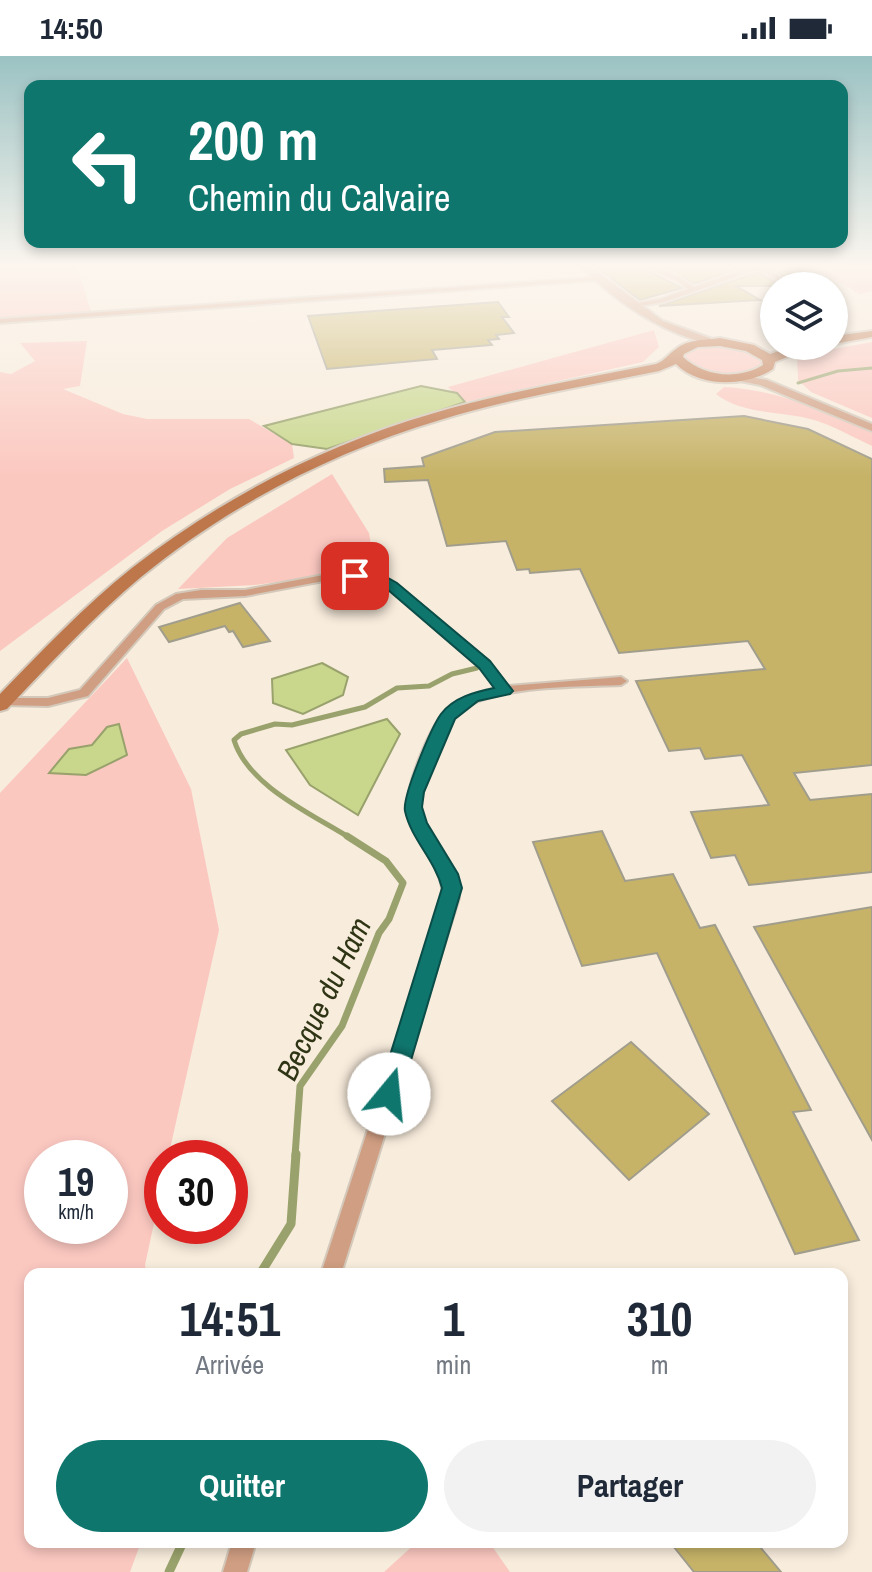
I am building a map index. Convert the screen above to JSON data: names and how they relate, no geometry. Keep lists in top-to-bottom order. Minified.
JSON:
{"water":["Becque du Ham"],"page":{"status":"14:50","turn":["200 m","Chemin du Calvaire"],"speed":"19 km/h","limit":"30","eta":["14:51","Arrivée","1","min","310","m"],"buttons":["Quitter","Partager"]}}
